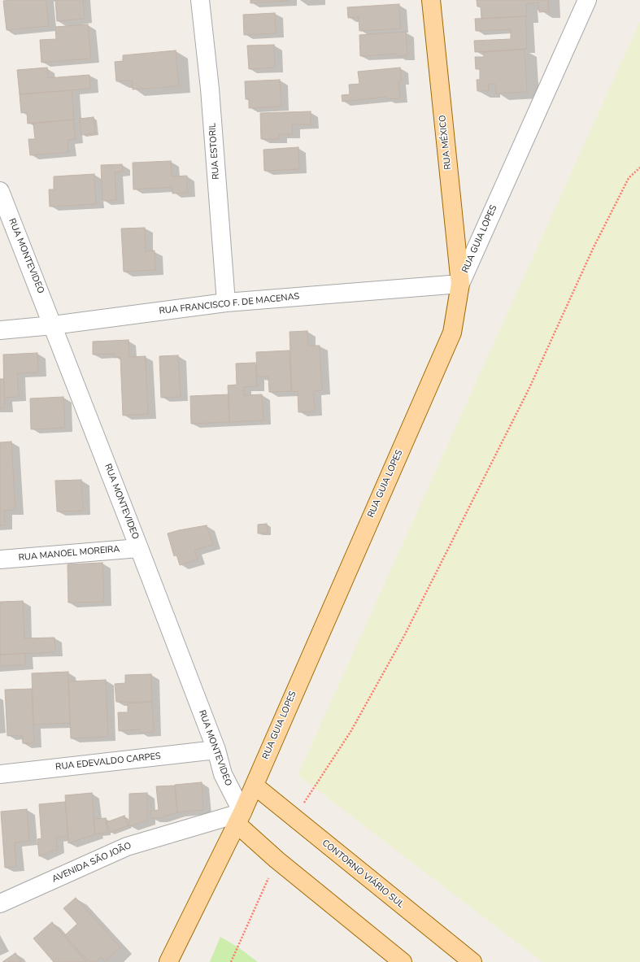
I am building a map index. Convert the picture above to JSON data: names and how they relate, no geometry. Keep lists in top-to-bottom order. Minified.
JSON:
{"streets":{"main road":["RUA MÉXICO","RUA GUIA LOPES","CONTORNO VIÁRIO SUL"],"street":["RUA ESTORIL","RUA MONTEVIDEO","RUA FRANCISCO F. DE MACENAS","RUA MANOEL MOREIRA","RUA EDEVALDO CARPES","AVENIDA SÃO JOÃO"]},"crossings":[["RUA MÉXICO","RUA GUIA LOPES"],["RUA MÉXICO","RUA FRANCISCO F. DE MACENAS"],["RUA ESTORIL","RUA FRANCISCO F. DE MACENAS"],["RUA GUIA LOPES","RUA MONTEVIDEO"],["RUA GUIA LOPES","RUA FRANCISCO F. DE MACENAS"],["RUA GUIA LOPES","AVENIDA SÃO JOÃO"],["RUA GUIA LOPES","CONTORNO VIÁRIO SUL"],["RUA MONTEVIDEO","RUA FRANCISCO F. DE MACENAS"],["RUA MONTEVIDEO","RUA MANOEL MOREIRA"],["RUA MONTEVIDEO","RUA EDEVALDO CARPES"],["RUA MONTEVIDEO","AVENIDA SÃO JOÃO"]]}
